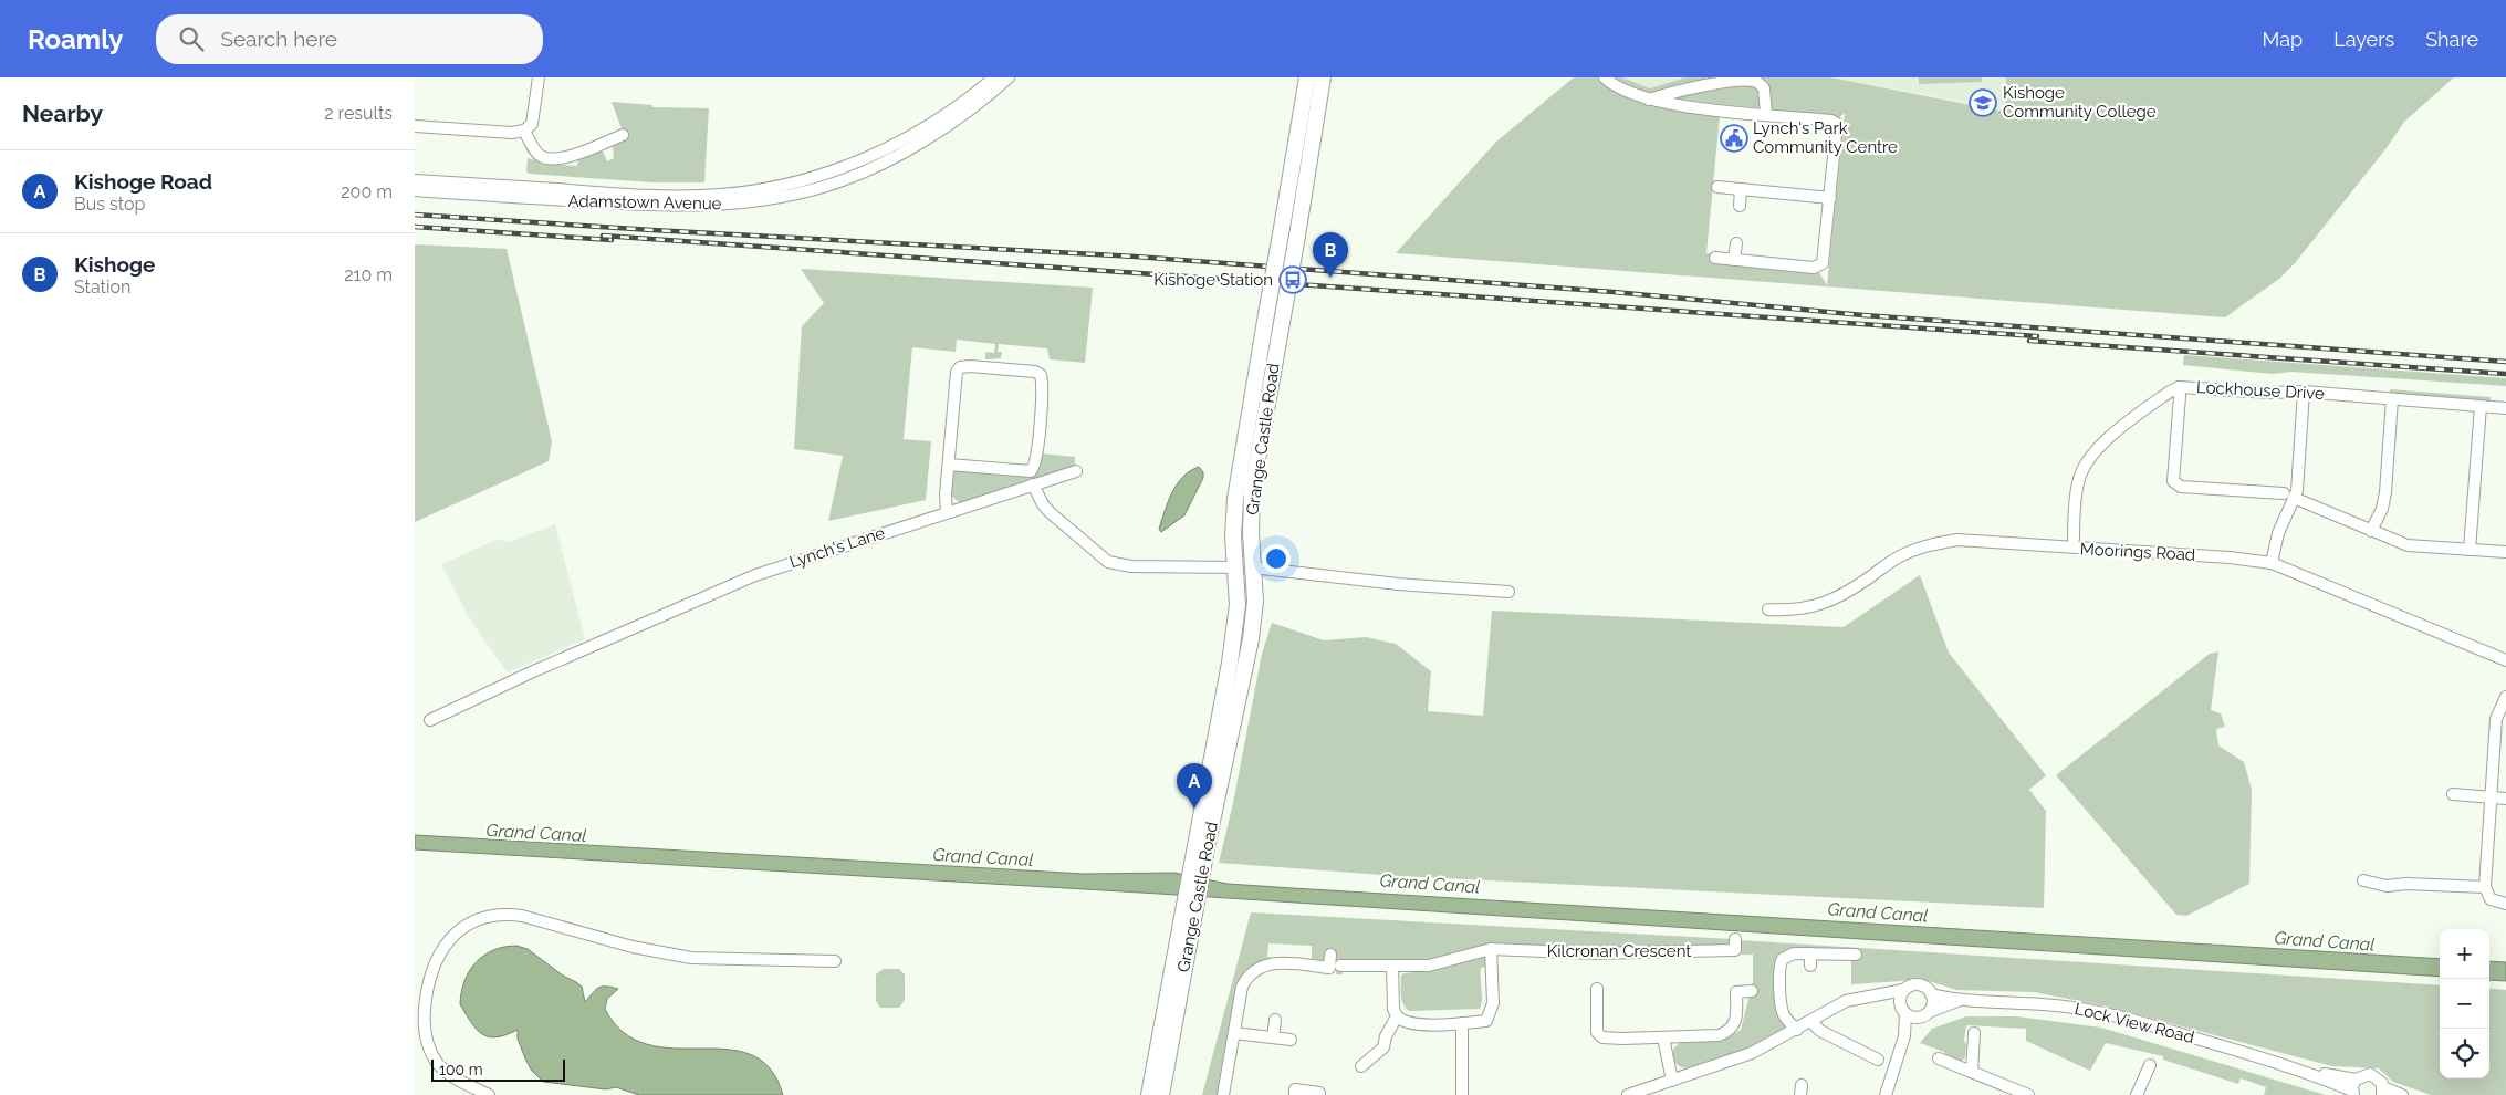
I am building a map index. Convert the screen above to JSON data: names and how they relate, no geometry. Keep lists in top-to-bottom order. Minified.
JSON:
{"streets":{"main road":["Grange Castle Road"],"street":["Adamstown Avenue","Lockhouse Drive","Lynch's Lane","Moorings Road","Kilcronan Crescent","Lock View Road"]},"water":["Grand Canal"],"places":{"school or university":["Kishoge Community College"],"public building":["Lynch's Park Community Centre"],"bus stop":["Kishoge Station"]},"scale_bar":"100 m","page":{"header":"Roamly","search":"Search here","nav":["Map","Layers","Share"],"heading":["Nearby","2 results"],"list":[{"mark":"A","name":"Kishoge Road","note":"Bus stop","value":"200 m"},{"mark":"B","name":"Kishoge","note":"Station","value":"210 m"}],"pins":["B","A"],"map_buttons":["+","−"],"scale":"100 m"}}
